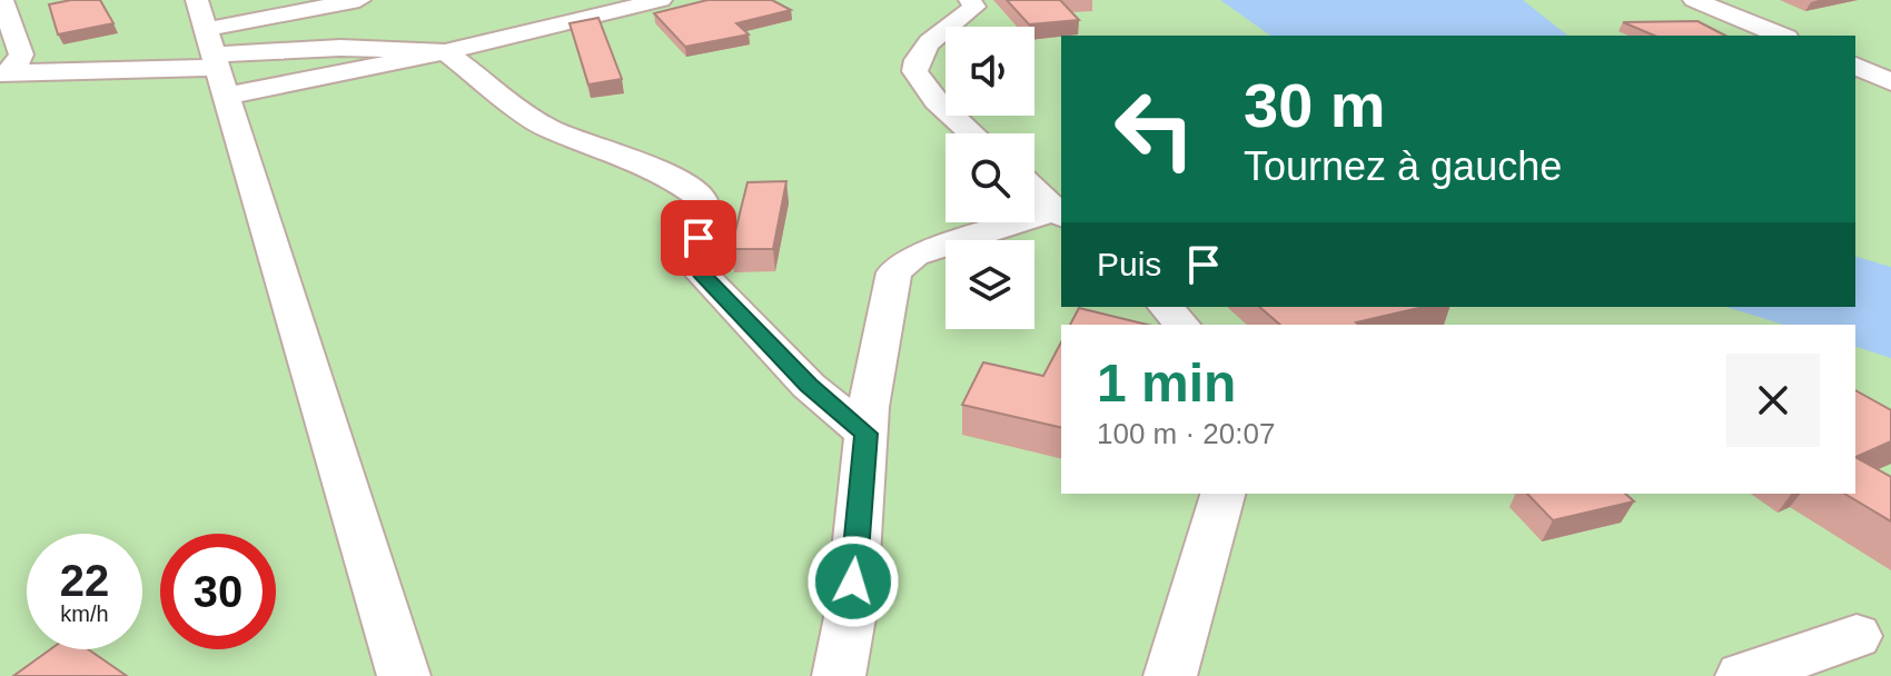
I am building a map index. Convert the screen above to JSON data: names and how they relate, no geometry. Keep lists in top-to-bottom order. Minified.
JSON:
{"page":{"turn":["30 m","Tournez à gauche"],"then":"Puis","heading":["1 min","100 m · 20:07"],"speed":"22 km/h","limit":"30"}}
